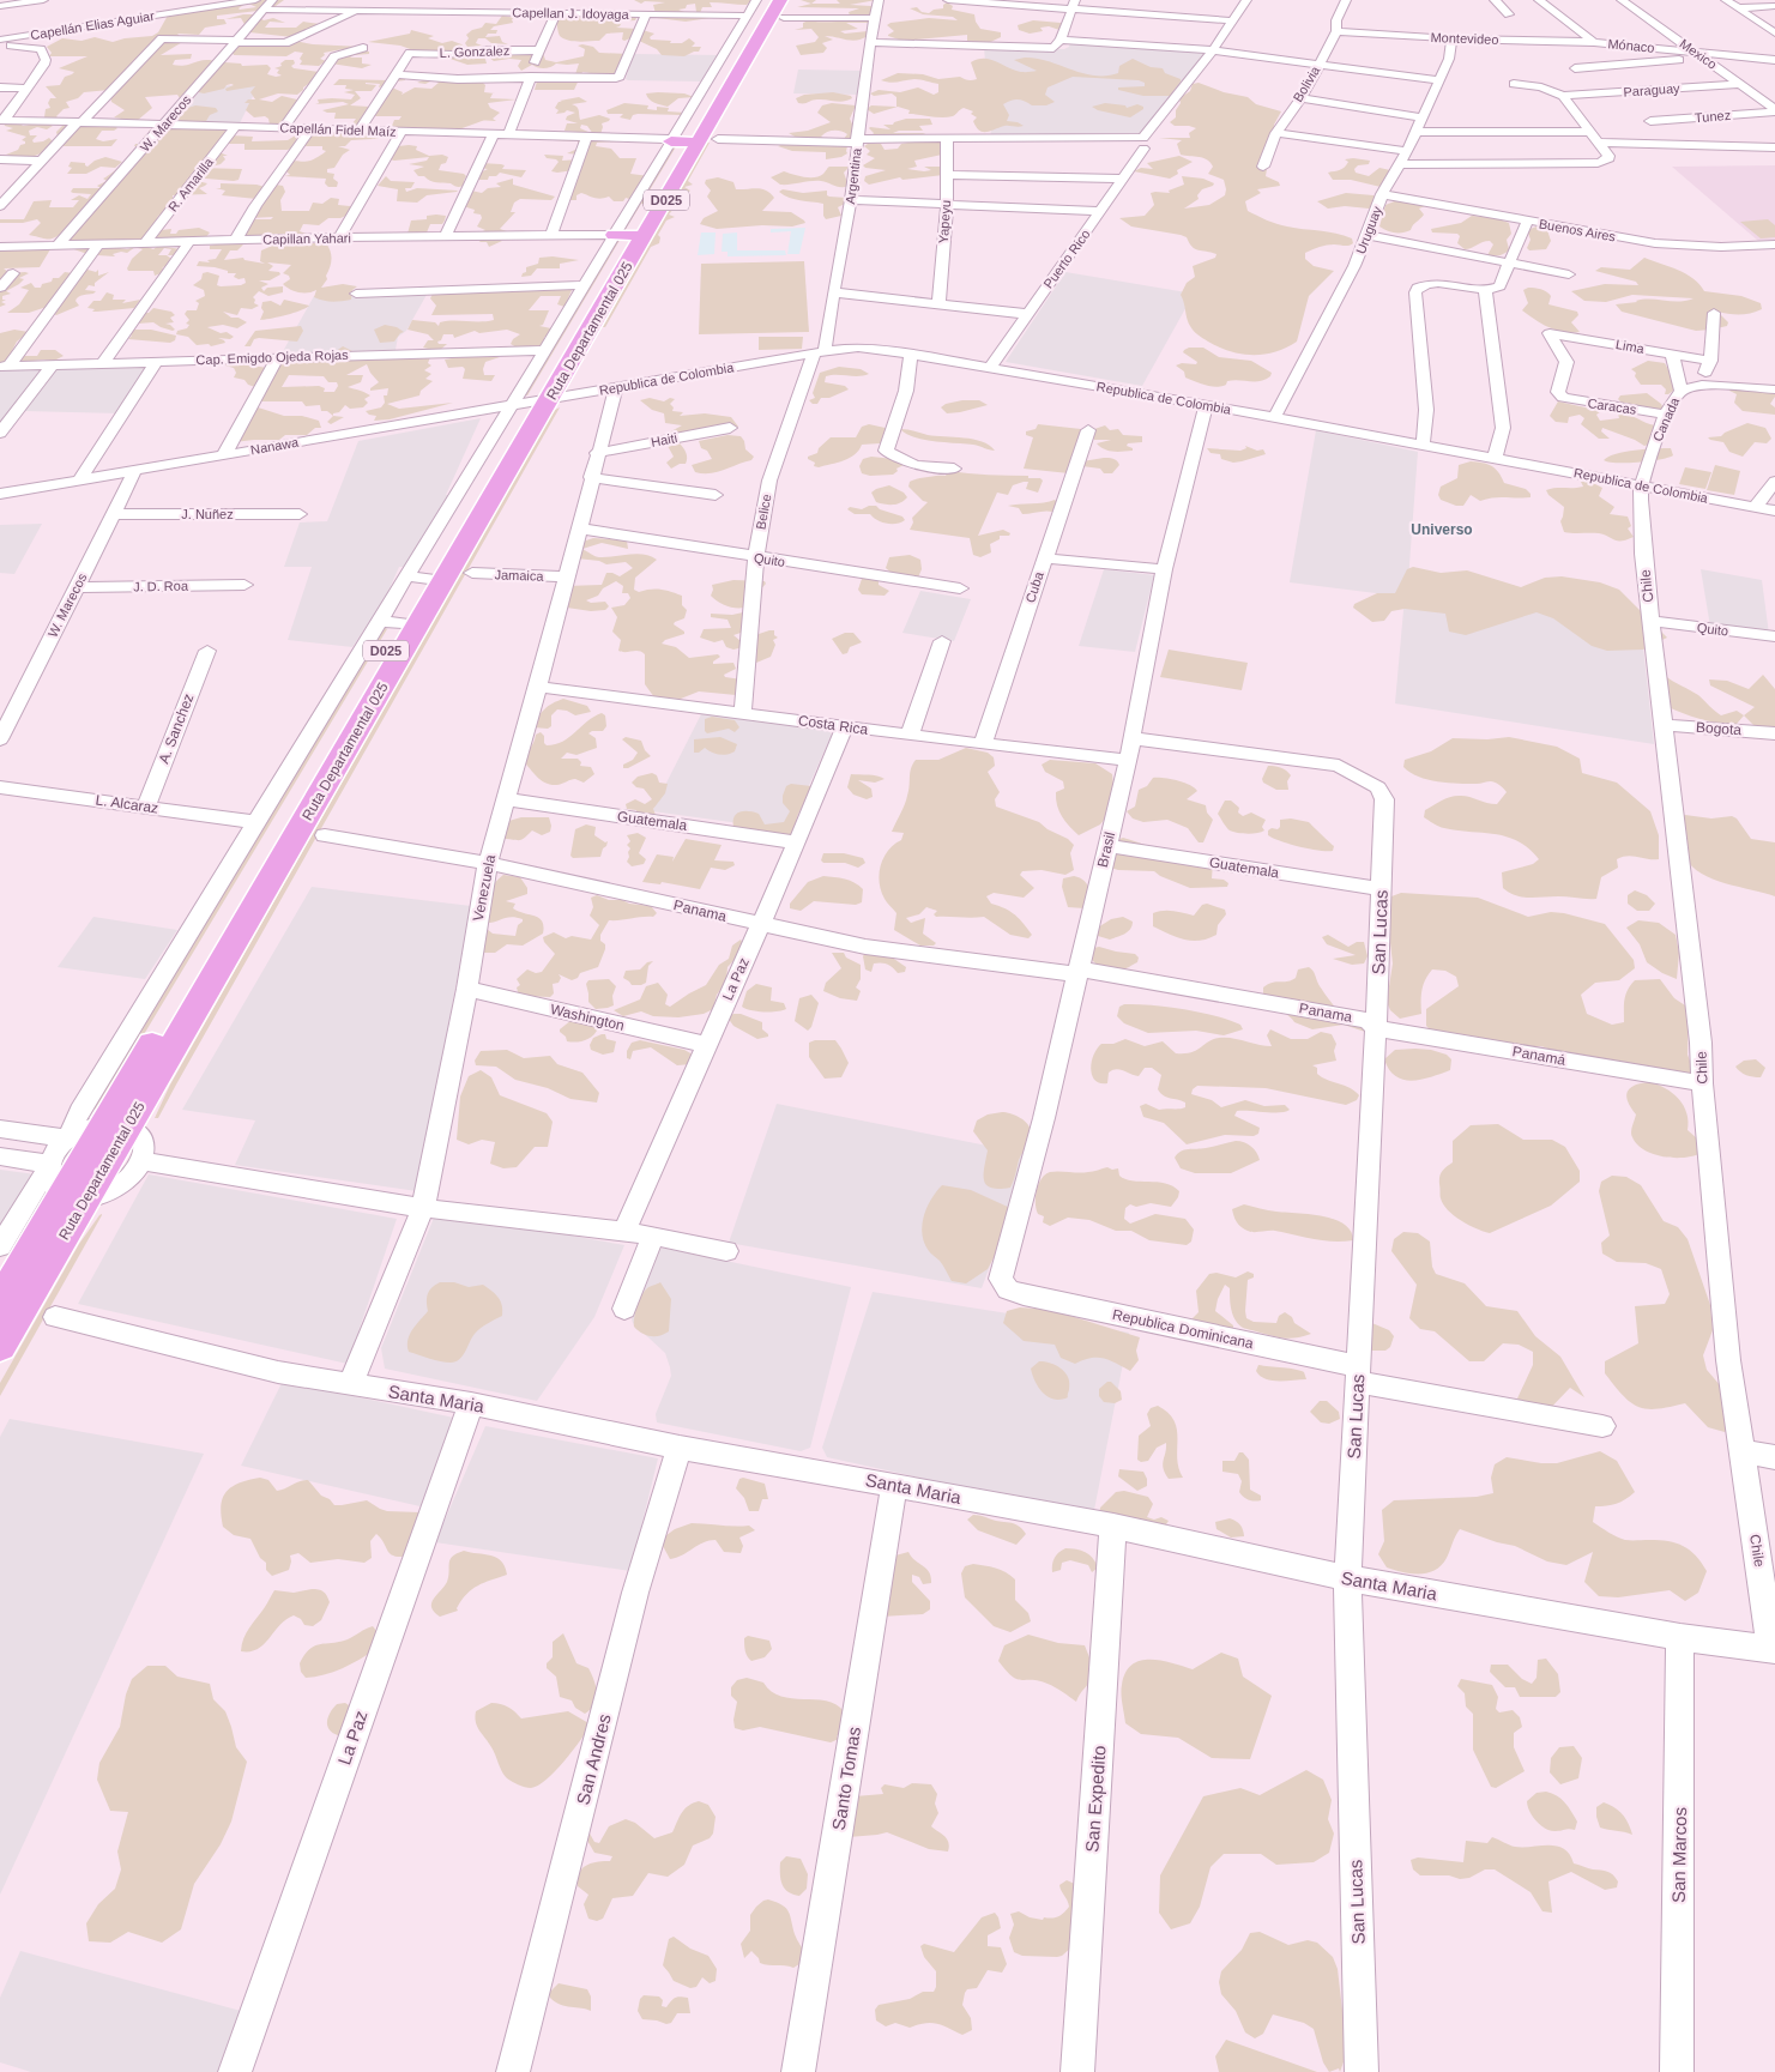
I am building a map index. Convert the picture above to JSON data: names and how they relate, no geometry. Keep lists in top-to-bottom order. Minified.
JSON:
{"streets":{"highway":["D025","Ruta Departamental 025"],"street":["Capellan J. Idoyaga","Capellán Elias Aguiar","Montevideo","Mónaco","L. Gonzalez","Mexico","Bolivia","Paraguay","Tunez","W. Marecos","Capellán Fidel Maíz","Argentina","R. Amarilla","Yapeyu","Uruguay","Buenos Aires","Capillan Yahari","Puerto Rico","Lima","Cap. Emigdo Ojeda Rojas","Republica de Colombia","Caracas","Canada","Haiti","Nanawa","Belice","J. Nuñez","Quito","Jamaica","J. D. Roa","Chile","Cuba","Costa Rica","A. Sanchez","Bogota","L. Alcaraz","Guatemala","Brasil","Venezuela","Panama","San Lucas","La Paz","Washington","Panamá","Republica Dominicana","Santa Maria","San Andres","Santo Tomas","San Expedito","San Marcos"]},"crossings":[["Capellan J. Idoyaga","W. Marecos"],["Capellan J. Idoyaga","Argentina"],["Capellan J. Idoyaga","Ruta Departamental 025"],["Montevideo","Mónaco"],["Montevideo","Bolivia"],["Montevideo","Uruguay"],["Mónaco","Mexico"],["Mexico","Paraguay"],["Mexico","Tunez"],["W. Marecos","Capellán Fidel Maíz"],["W. Marecos","Capillan Yahari"],["W. Marecos","Nanawa"],["W. Marecos","J. Nuñez"],["W. Marecos","J. D. Roa"],["Capellán Fidel Maíz","Argentina"],["Capellán Fidel Maíz","R. Amarilla"],["Capellán Fidel Maíz","Yapeyu"],["Capellán Fidel Maíz","Puerto Rico"],["Capellán Fidel Maíz","Ruta Departamental 025"],["Argentina","Republica de Colombia"],["Argentina","Belice"],["R. Amarilla","Capillan Yahari"],["Uruguay","Buenos Aires"],["Uruguay","Republica de Colombia"],["Capillan Yahari","Ruta Departamental 025"],["Puerto Rico","Republica de Colombia"],["Ruta Departamental 025","Republica de Colombia"],["Ruta Departamental 025","Nanawa"],["Lima","Caracas"],["Lima","Canada"],["Republica de Colombia","Canada"],["Republica de Colombia","Nanawa"],["Republica de Colombia","Belice"],["Republica de Colombia","Chile"],["Republica de Colombia","Brasil"],["Republica de Colombia","Venezuela"],["Caracas","Canada"],["Canada","Chile"],["Haiti","Venezuela"],["Belice","Quito"],["Belice","Costa Rica"],["Quito","Chile"],["Quito","Venezuela"],["Jamaica","Venezuela"],["Chile","Bogota"],["Chile","Panamá"],["Chile","Santa Maria"],["Cuba","Costa Rica"],["Costa Rica","Brasil"],["Costa Rica","Venezuela"],["Costa Rica","La Paz"],["A. Sanchez","L. Alcaraz"],["Guatemala","Brasil"],["Guatemala","Venezuela"],["Guatemala","San Lucas"],["Guatemala","La Paz"],["Brasil","Panama"],["Brasil","San Lucas"],["Brasil","Republica Dominicana"],["Venezuela","Panama"],["Venezuela","Washington"],["Venezuela","Santa Maria"],["Panama","San Lucas"],["Panama","La Paz"],["Panama","Panamá"],["San Lucas","Panamá"],["San Lucas","Republica Dominicana"],["San Lucas","Santa Maria"],["La Paz","Washington"],["La Paz","Santa Maria"],["Santa Maria","San Andres"],["Santa Maria","Santo Tomas"],["Santa Maria","San Expedito"],["Santa Maria","San Marcos"]],"districts":["Universo"]}
